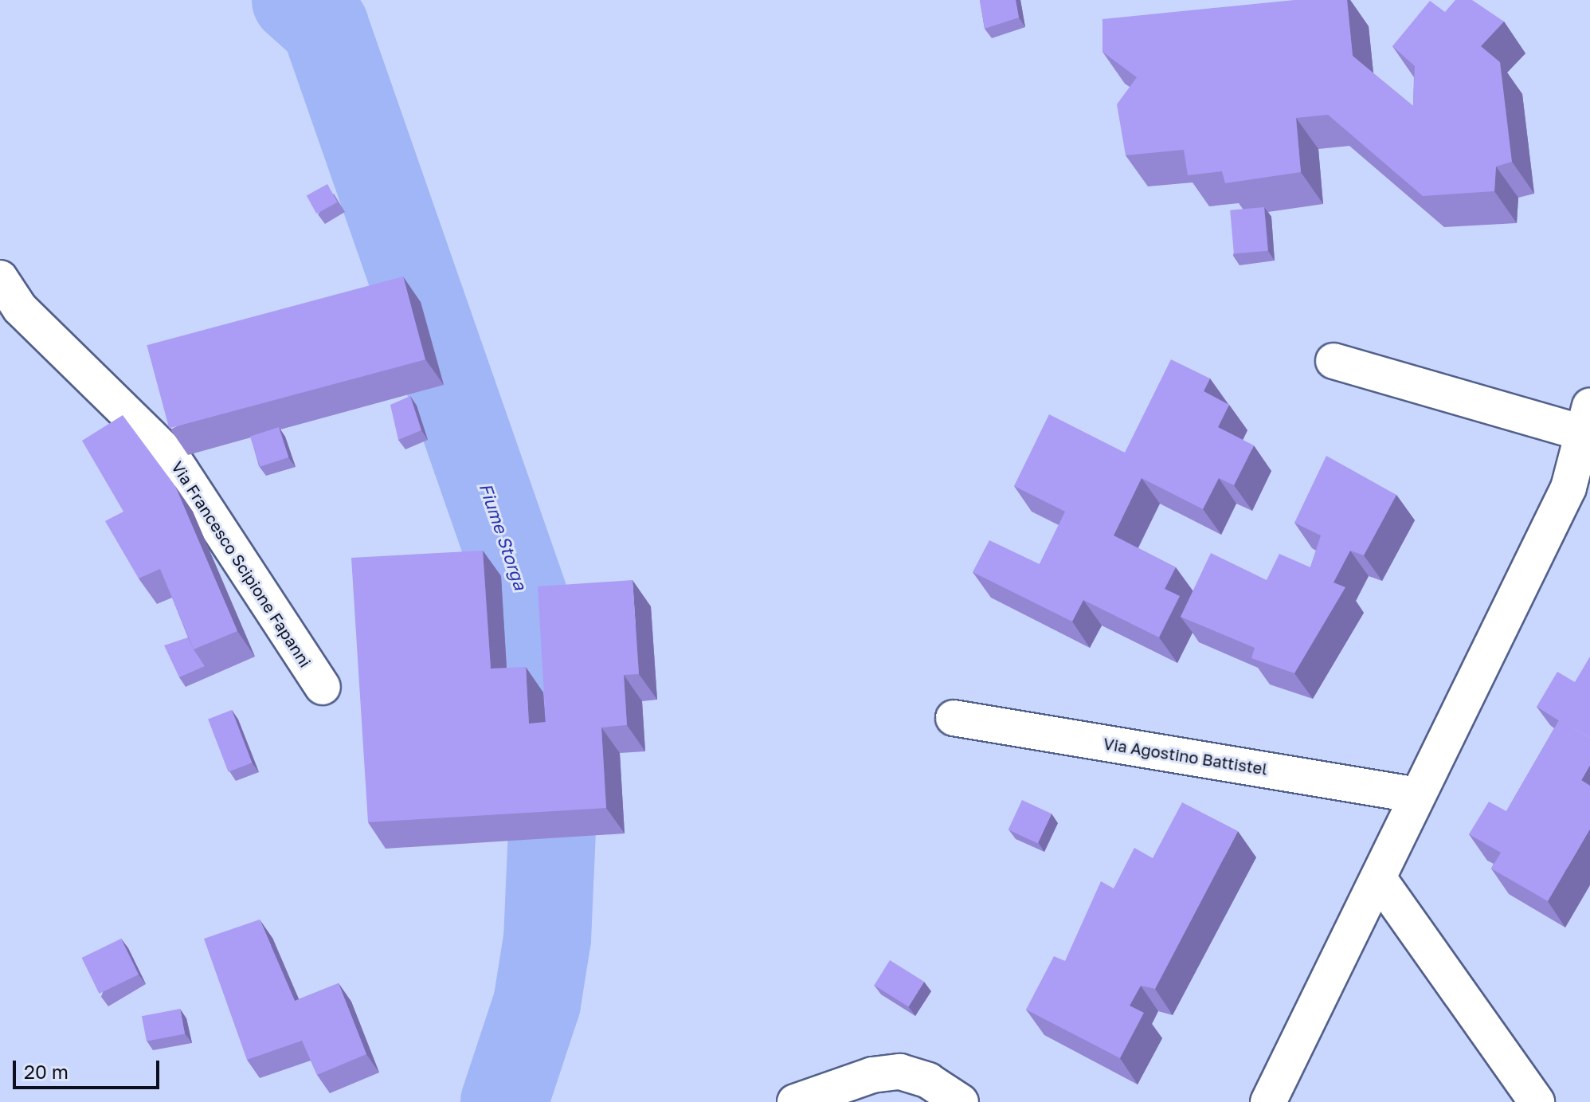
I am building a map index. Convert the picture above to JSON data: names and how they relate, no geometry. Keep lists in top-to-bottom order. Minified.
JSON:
{"streets":{"street":["Via Francesco Scipione Fapanni","Via Agostino Battistel"]},"water":["Fiume Storga"],"scale_bar":"20 m"}
